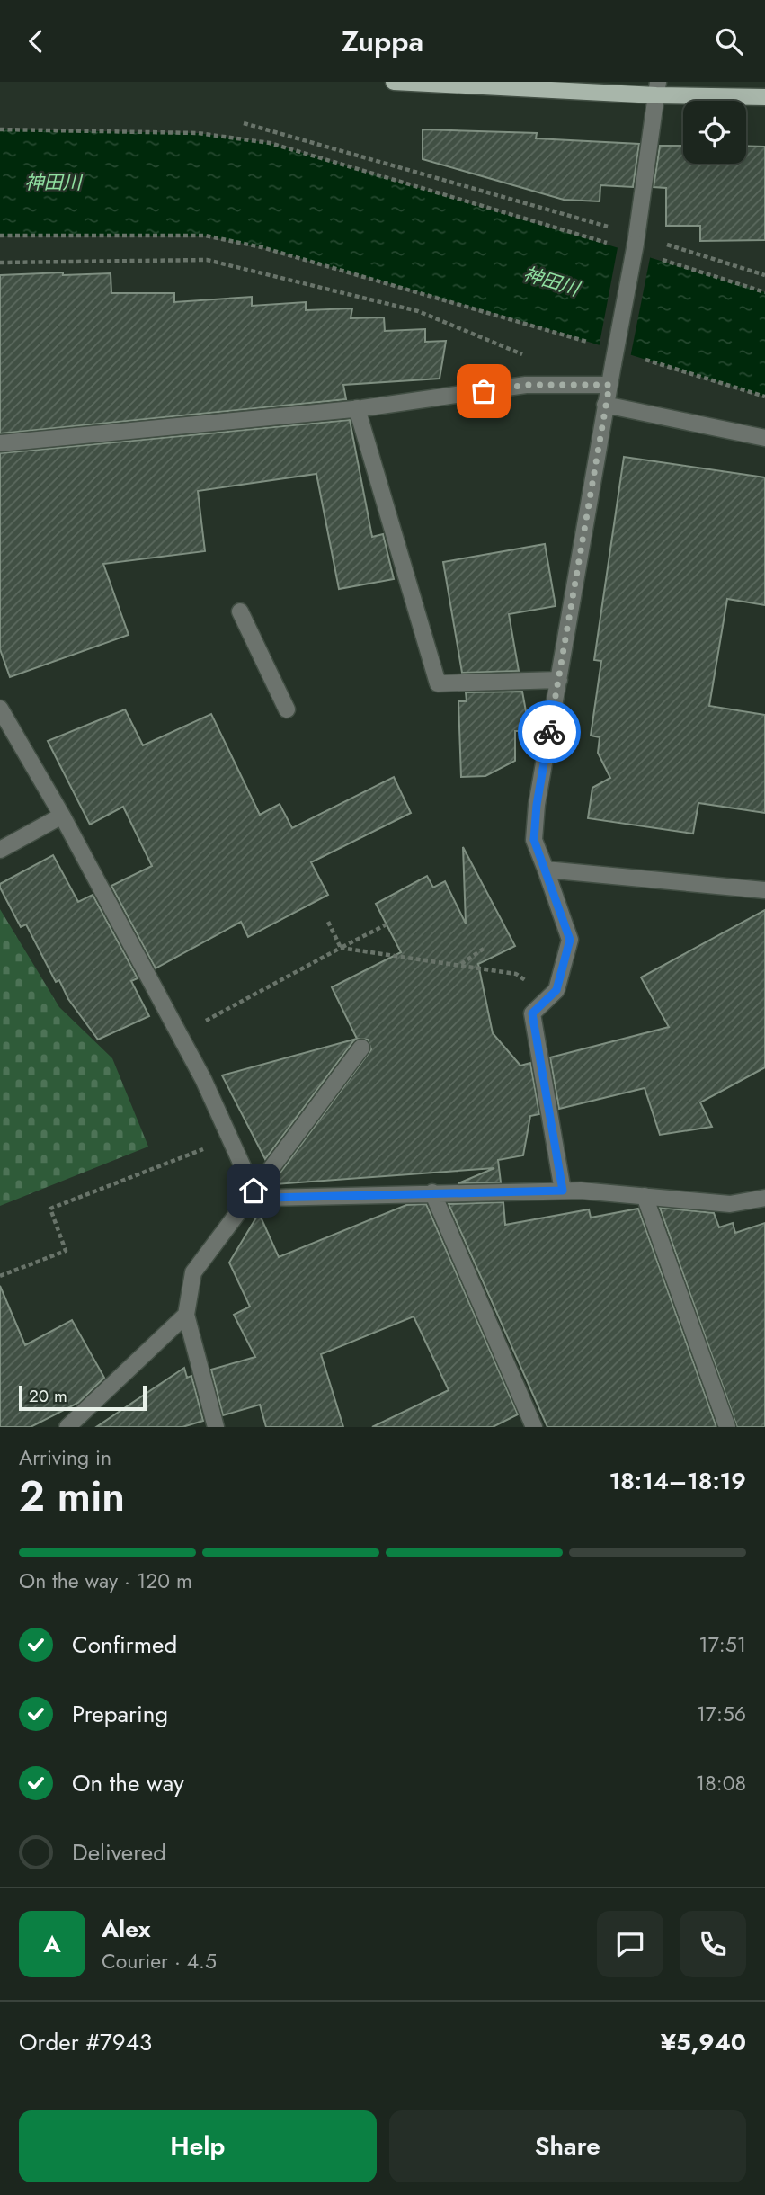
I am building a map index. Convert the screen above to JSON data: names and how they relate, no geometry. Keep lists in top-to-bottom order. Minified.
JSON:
{"water":["神田川"],"scale_bar":"20 m","page":{"header":"Zuppa","scale":"20 m","heading":["2 min","Arriving in","18:14–18:19"],"panel":["Alex","Courier · 4.5","Order #7943","¥5,940"],"bar":"On the way · 120 m","list":[["Confirmed","17:51"],["Preparing","17:56"],["On the way","18:08"],"Delivered"],"round":"A","buttons":["Help","Share"]}}
